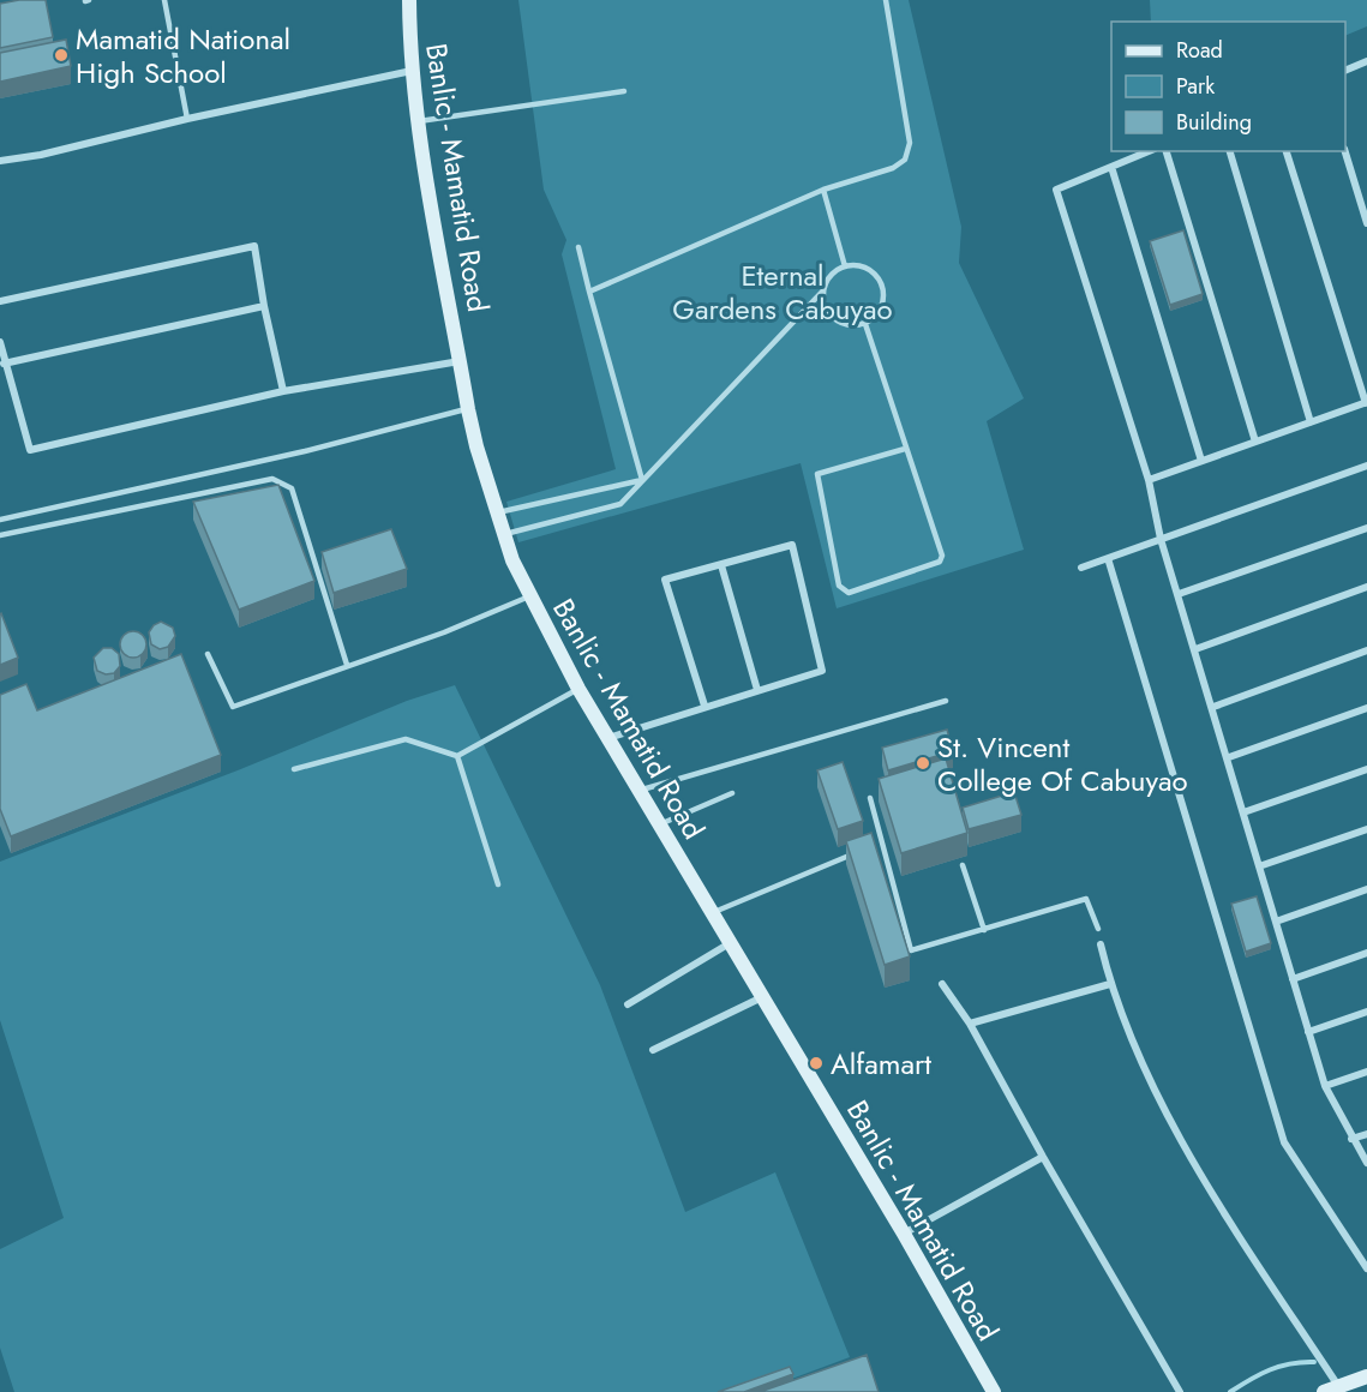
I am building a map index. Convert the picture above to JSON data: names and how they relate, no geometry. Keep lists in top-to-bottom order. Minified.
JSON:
{"streets":{"main road":["Banlic - Mamatid Road"]},"parks":["Eternal Gardens Cabuyao"],"places":["Mamatid National High School","St. Vincent College Of Cabuyao","Alfamart"],"legend":["Road","Park","Building"]}
